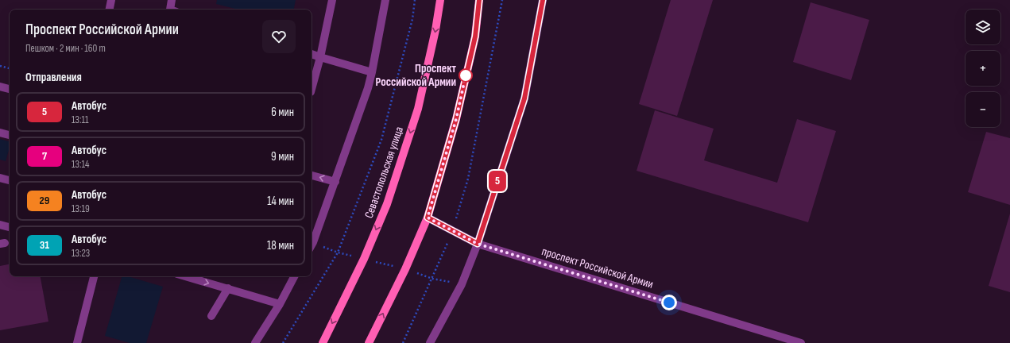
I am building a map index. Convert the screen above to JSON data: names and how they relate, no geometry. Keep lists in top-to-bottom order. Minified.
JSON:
{"streets":{"main road":["Севастопольская улица"],"street":["проспект Российской Армии"]},"places":["Проспект Российской Армии"],"lines":["bus line 5"],"page":{"on_map":"5","map_buttons":["+","−"],"heading":[["Проспект Российской Армии","Пешком · 2 мин · 160 m"],"Отправления"],"list":[{"mark":"5","name":"Автобус","note":"13:11","value":"6 мин"},{"mark":"7","name":"Автобус","note":"13:14","value":"9 мин"},{"mark":"29","name":"Автобус","note":"13:19","value":"14 мин"},{"mark":"31","name":"Автобус","note":"13:23","value":"18 мин"}]}}
